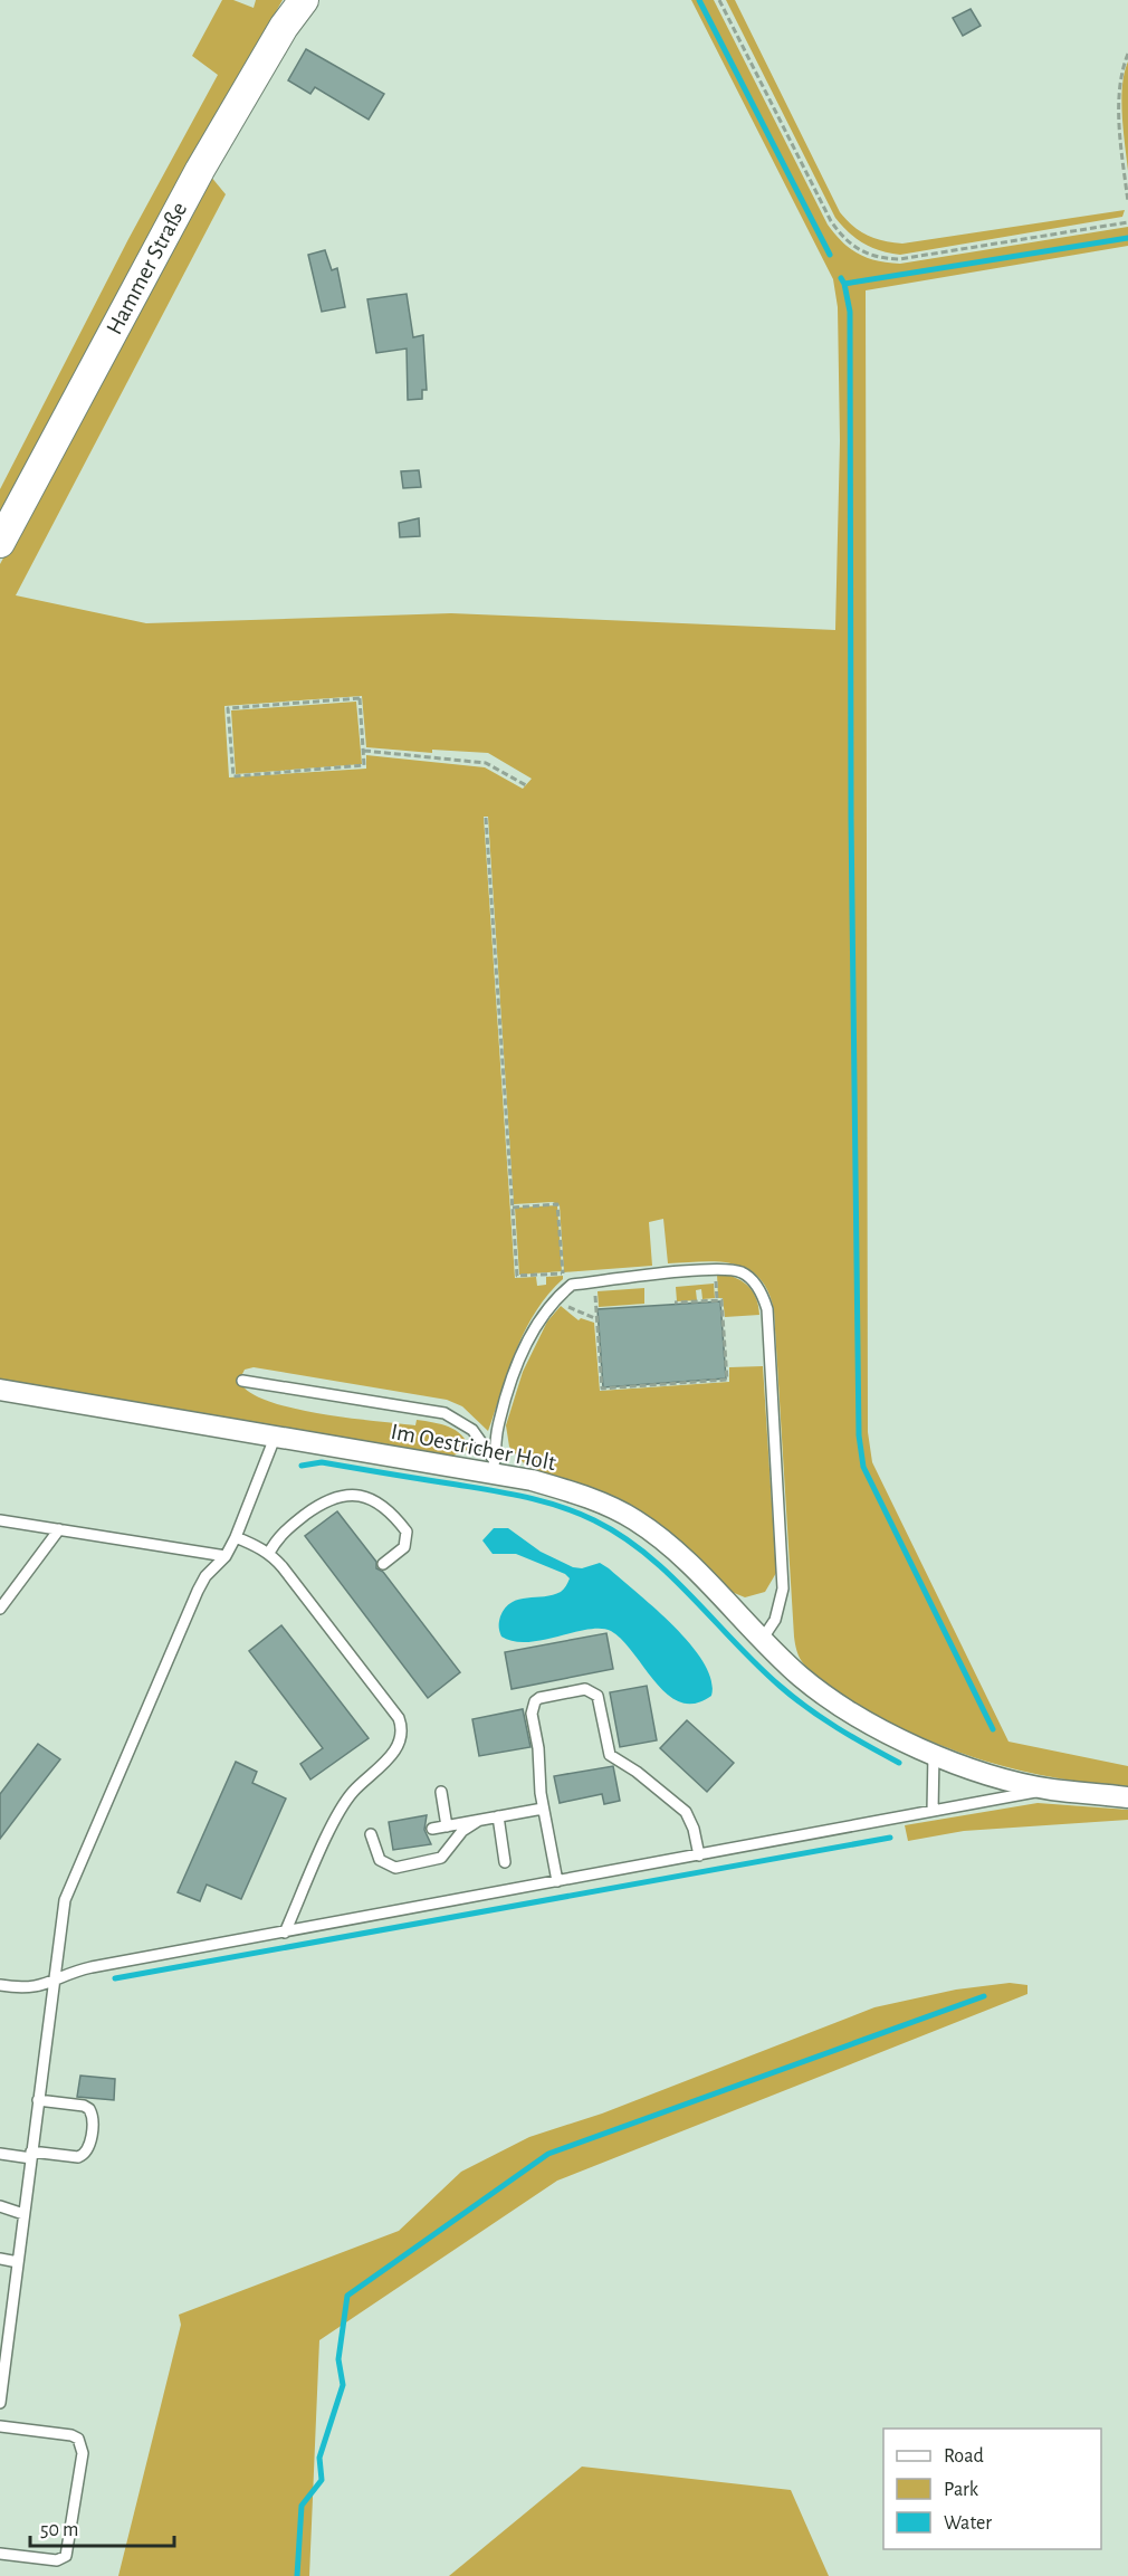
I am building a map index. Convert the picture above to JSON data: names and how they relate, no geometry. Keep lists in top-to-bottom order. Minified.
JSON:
{"streets":{"main road":["Hammer Straße"],"street":["Im Oestricher Holt"]},"legend":["Road","Park","Water"],"scale_bar":"50 m"}
